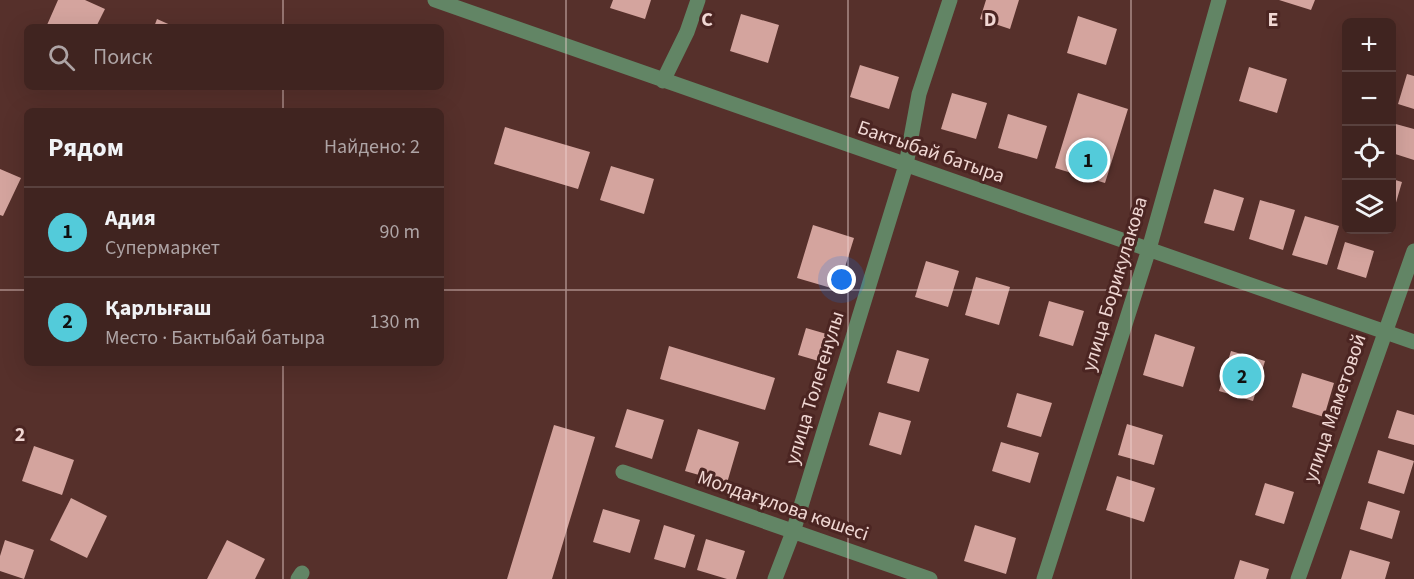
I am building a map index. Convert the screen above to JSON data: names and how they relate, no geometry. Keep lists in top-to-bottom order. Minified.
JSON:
{"streets":{"street":["Бактыбай батыра","улица Борикулакова","улица Толегенулы","улица Маметовой","Молдағұлова көшесі"]},"crossings":[["Бактыбай батыра","улица Борикулакова"],["Бактыбай батыра","улица Толегенулы"],["Бактыбай батыра","улица Маметовой"],["улица Толегенулы","Молдағұлова көшесі"]],"page":{"map_buttons":["+","−"],"search":"Поиск","heading":["Рядом","Найдено: 2"],"pins":["1","2"],"list":[{"mark":"1","name":"Адия","note":"Супермаркет","value":"90 m"},{"mark":"2","name":"Қарлығаш","note":"Место · Бактыбай батыра","value":"130 m"}]},"grid":{"columns":["C","D","E"],"rows":["2"]}}
